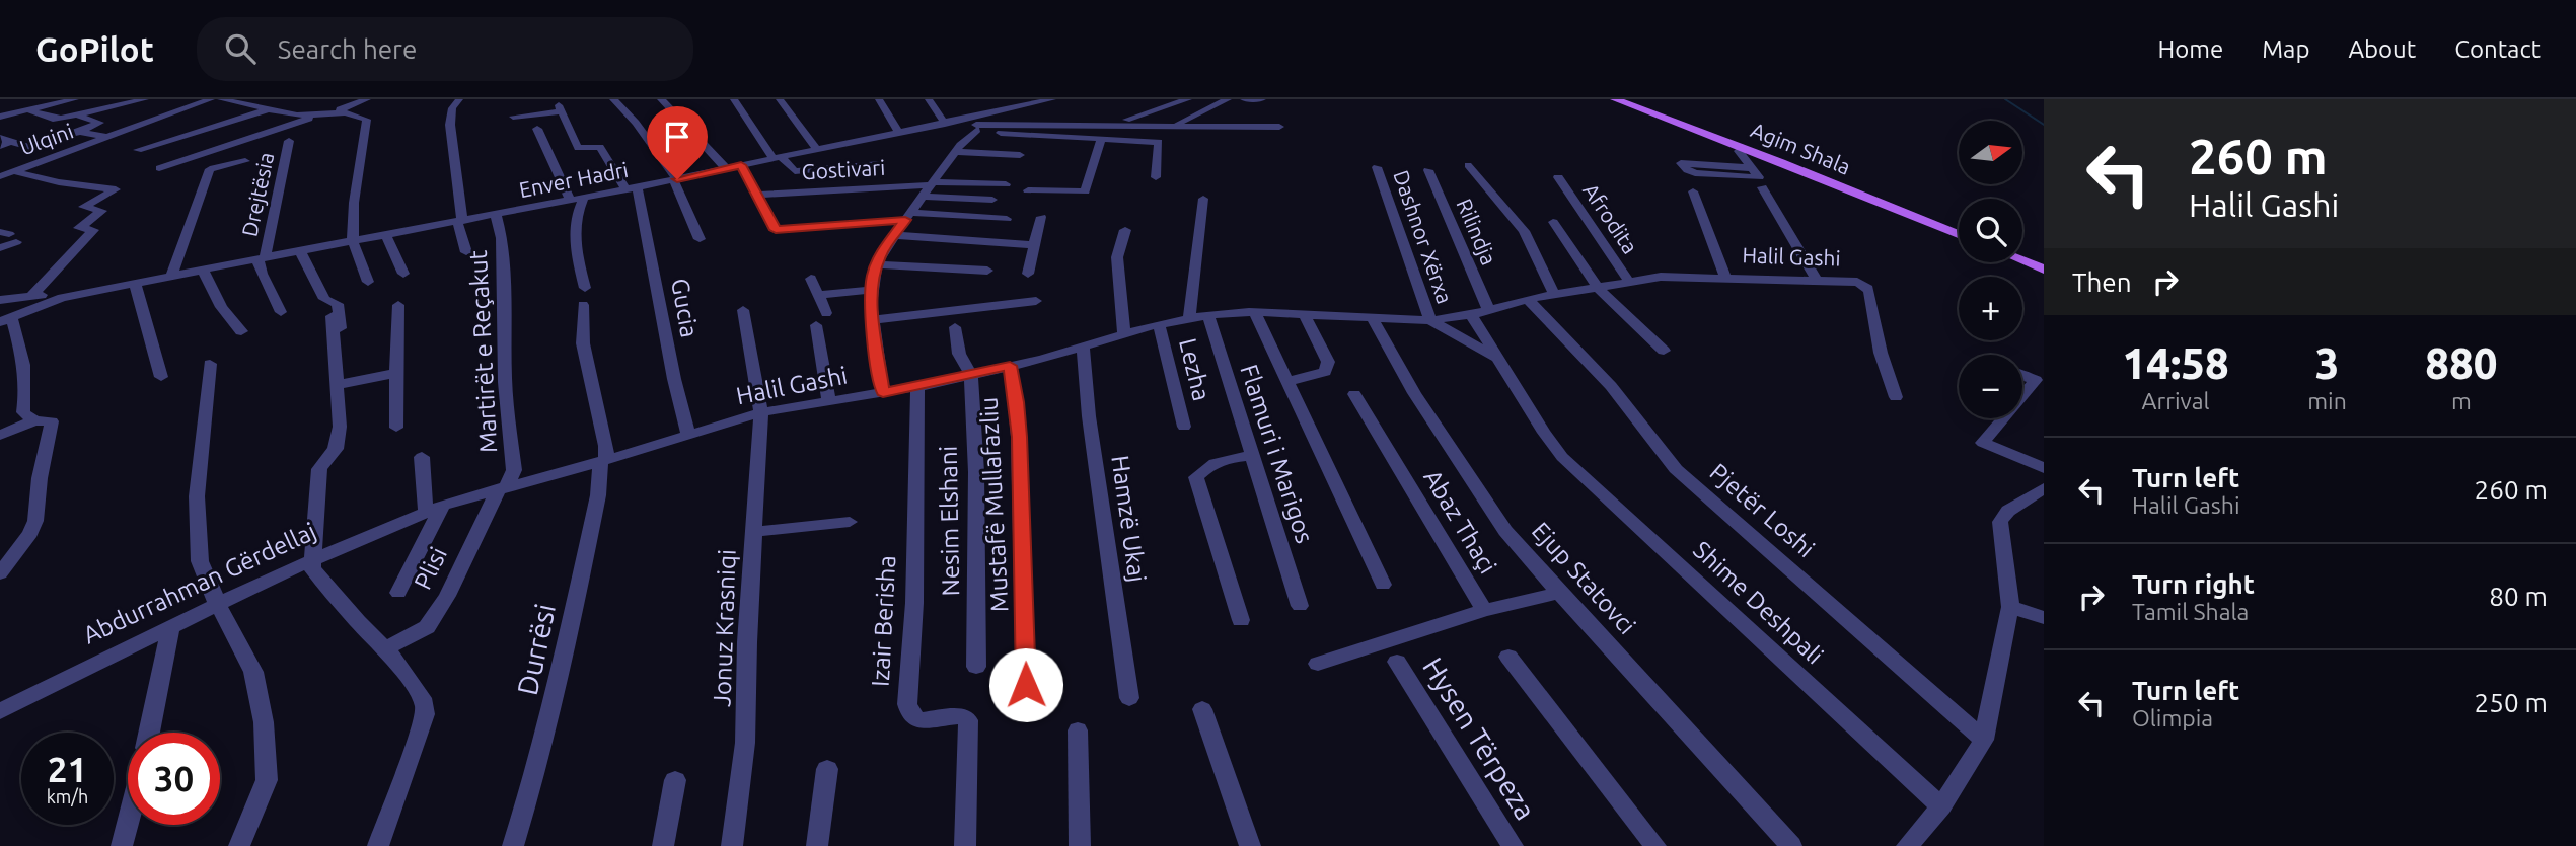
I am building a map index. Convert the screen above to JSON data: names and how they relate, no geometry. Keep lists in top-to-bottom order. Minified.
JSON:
{"streets":{"main road":["Agim Shala"],"street":["Ulqini","Gostivari","Enver Hadri","Drejtësia","Afrodita","Rilindja","Dashnor Xërxa","Halil Gashi","Gucia","Martirët e Reçakut","Lezha","Flamuri i Marigos","Mustafë Mullafazliu","Pjetër Loshi","Hamzë Ukaj","Nesim Elshani","Abaz Thaçi","Plisi","Ejup Statovci","Abdurrahman Gërdellaj","Shime Deshpali","Izair Berisha","Jonuz Krasniqi","Durrësi","Hysen Tërpeza"]},"crossings":[["Enver Hadri","Drejtësia"],["Enver Hadri","Gucia"],["Enver Hadri","Martirët e Reçakut"],["Afrodita","Halil Gashi"],["Rilindja","Halil Gashi"],["Dashnor Xërxa","Halil Gashi"],["Halil Gashi","Gucia"],["Halil Gashi","Martirët e Reçakut"],["Halil Gashi","Lezha"],["Halil Gashi","Flamuri i Marigos"],["Halil Gashi","Mustafë Mullafazliu"],["Halil Gashi","Pjetër Loshi"],["Halil Gashi","Hamzë Ukaj"],["Halil Gashi","Nesim Elshani"],["Halil Gashi","Plisi"],["Halil Gashi","Ejup Statovci"],["Halil Gashi","Abdurrahman Gërdellaj"],["Halil Gashi","Shime Deshpali"],["Halil Gashi","Izair Berisha"],["Halil Gashi","Jonuz Krasniqi"],["Halil Gashi","Durrësi"],["Martirët e Reçakut","Plisi"],["Martirët e Reçakut","Abdurrahman Gërdellaj"],["Abaz Thaçi","Ejup Statovci"],["Plisi","Abdurrahman Gërdellaj"]],"north":"right","page":{"header":"GoPilot","search":"Search here","nav":["Home","Map","About","Contact"],"turn":["260 m","Halil Gashi"],"map_buttons":["+","−"],"then":"Then","eta":["14:58","Arrival","3","min","880","m"],"list":[{"name":"Turn left","note":"Halil Gashi","value":"260 m"},{"name":"Turn right","note":"Tamil Shala","value":"80 m"},{"name":"Turn left","note":"Olimpia","value":"250 m"}],"speed":"21 km/h","limit":"30"}}
